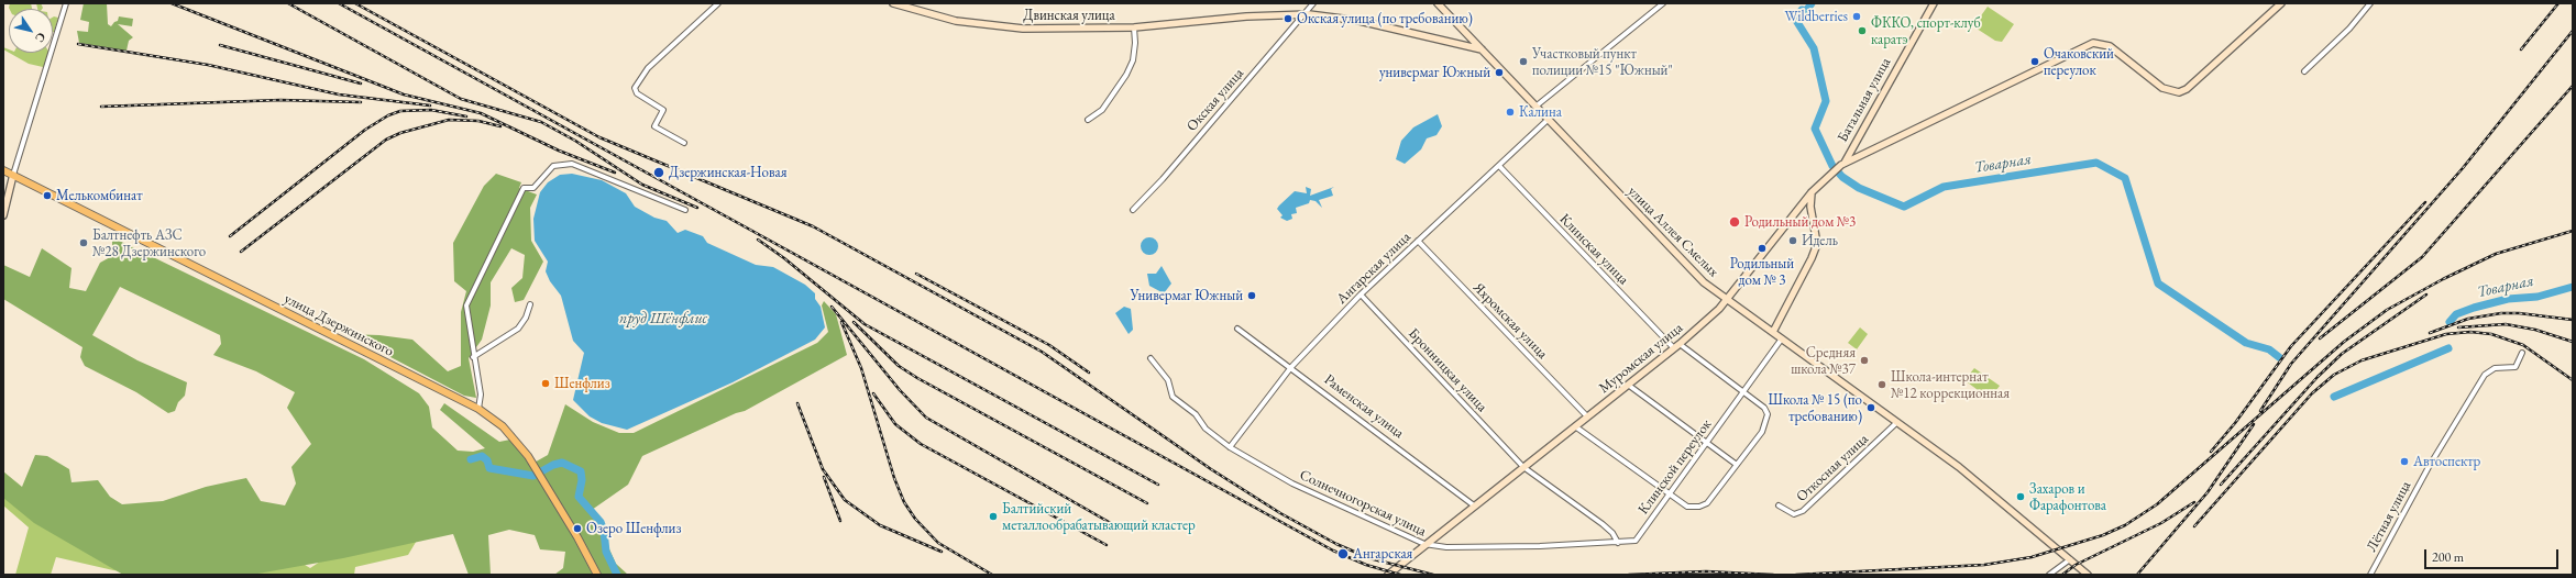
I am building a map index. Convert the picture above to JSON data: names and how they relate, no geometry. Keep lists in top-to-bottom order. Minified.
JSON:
{"streets":{"main road":["Двинская улица","Батальная улица","улица Аллея Смелых","улица Дзержинского","Муромская улица"],"street":["Окская улица","Клинская улица","Ангарская улица","Яхромская улица","Бронницкая улица","Раменская улица","Клинской переулок","Откосная улица","Солнечногорская улица","Лётная улица"]},"crossings":[["Двинская улица","Окская улица"],["Двинская улица","улица Аллея Смелых"],["Батальная улица","Муромская улица"],["улица Аллея Смелых","Ангарская улица"],["улица Аллея Смелых","Муромская улица"],["улица Аллея Смелых","Клинской переулок"],["улица Аллея Смелых","Откосная улица"],["Клинская улица","Ангарская улица"],["Клинская улица","Муромская улица"],["Ангарская улица","Яхромская улица"],["Ангарская улица","Бронницкая улица"],["Ангарская улица","Раменская улица"],["Ангарская улица","Солнечногорская улица"],["Яхромская улица","Муромская улица"],["Муромская улица","Бронницкая улица"],["Клинской переулок","Солнечногорская улица"]],"water":["Товарная","пруд Шёнфлис"],"places":["Wildberries","Окская улица (по требованию)","ФККО, спорт-клуб каратэ","Участковый пункт полиции №15 \"Южный\"","Очаковский переулок","универмаг Южный","Калина","Дзержинская-Новая","Мелькомбинат","Родильный дом №3","Идель","Балтнефть АЗС №28 Дзержинского","Родильный дом № 3","Универмаг Южный","Средняя школа №37","Шенфлиз","Школа-интернат №12 коррекционная","Школа № 15 (по требованию)","Автоспектр","Захаров и Фарафонтова","Балтийский металлообрабатывающий кластер","Озеро Шенфлиз","Ангарская"],"scale_bar":"200 m","north":"bottom right"}
